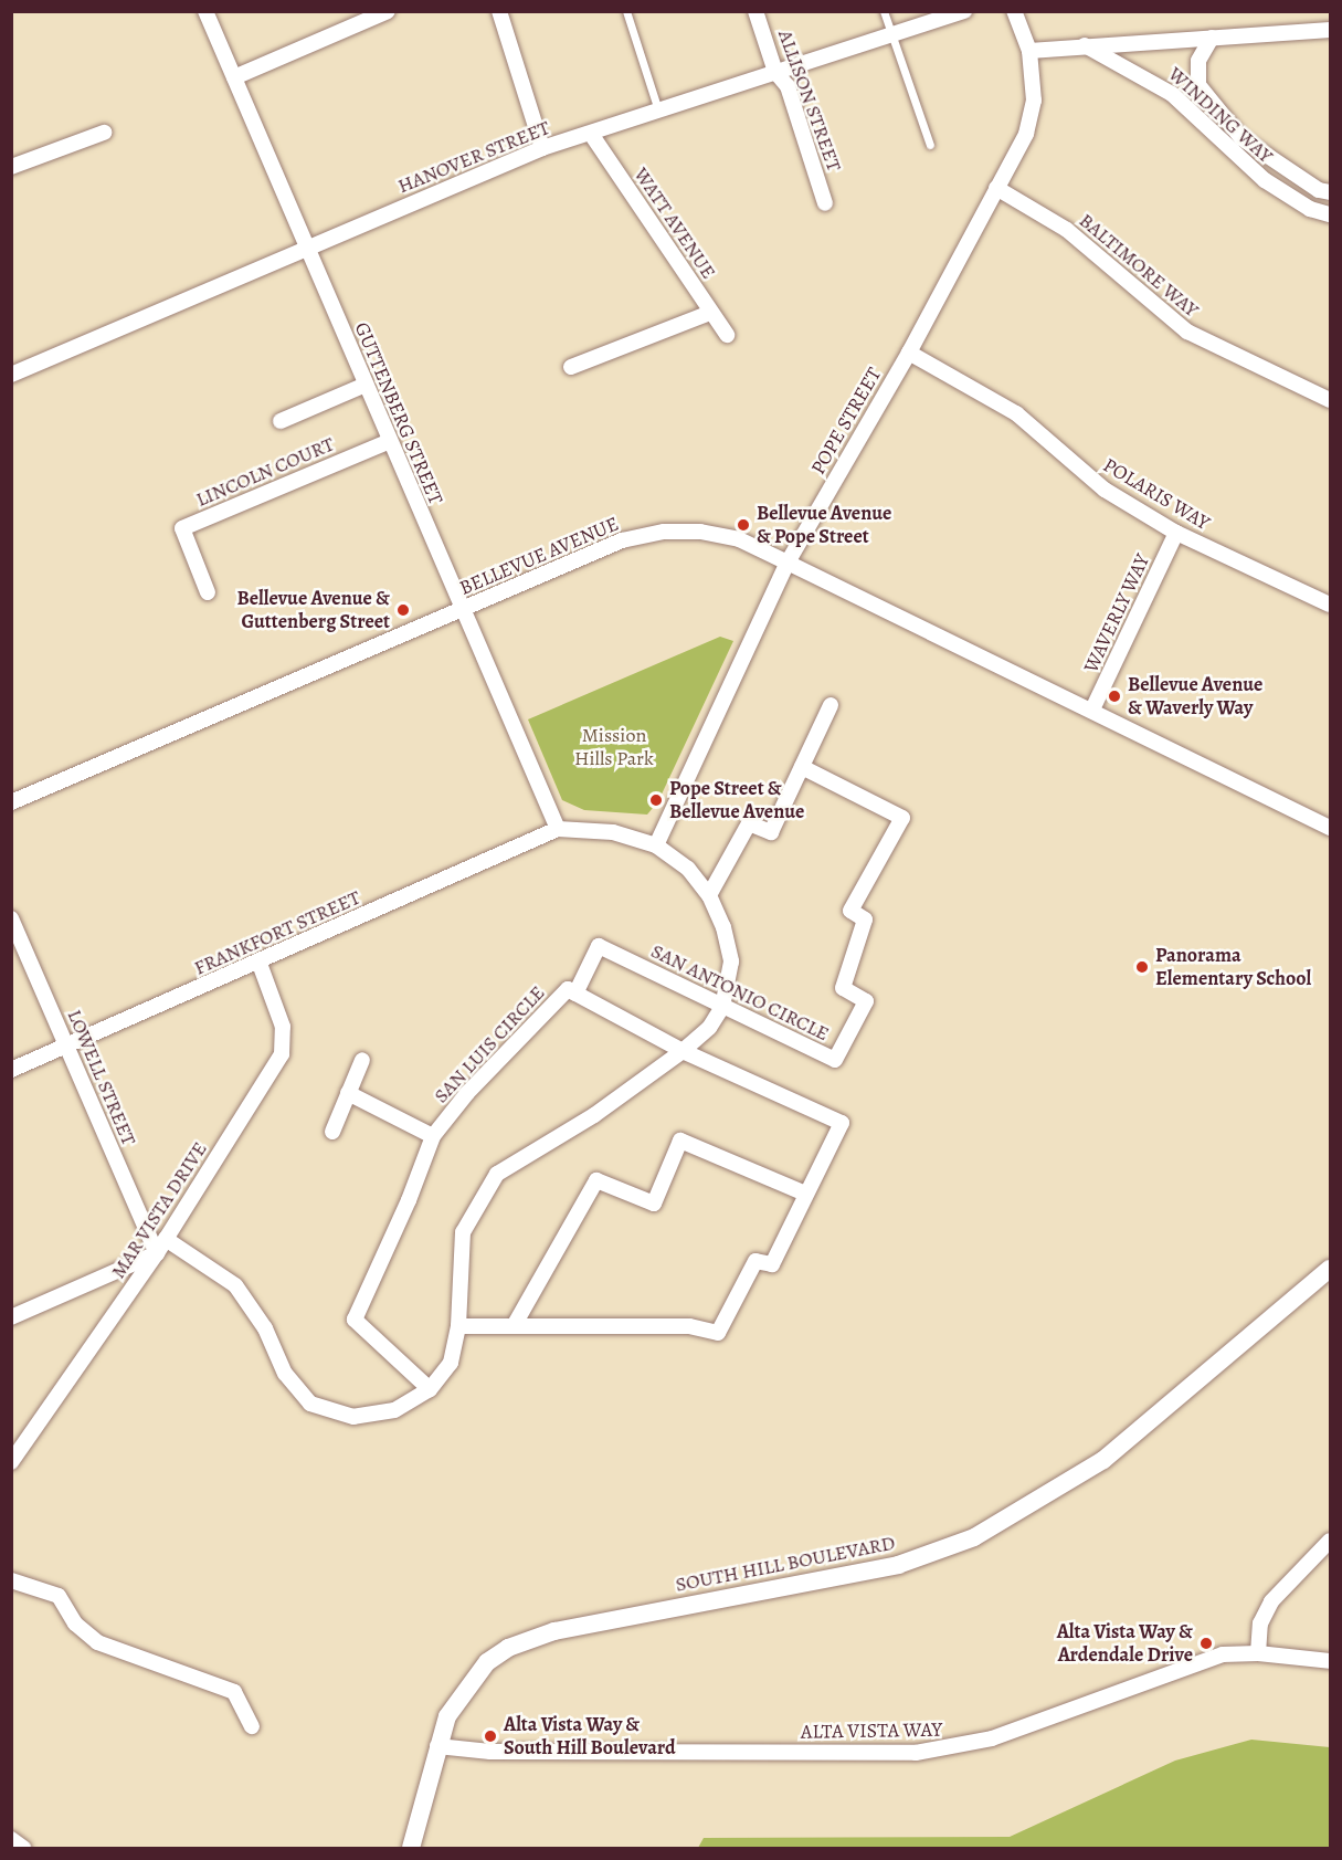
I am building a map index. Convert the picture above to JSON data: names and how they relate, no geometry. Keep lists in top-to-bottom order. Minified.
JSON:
{"streets":{"street":["ALLISON STREET","WINDING WAY","HANOVER STREET","WATT AVENUE","BALTIMORE WAY","GUTTENBERG STREET","POPE STREET","LINCOLN COURT","POLARIS WAY","BELLEVUE AVENUE","WAVERLY WAY","FRANKFORT STREET","SAN ANTONIO CIRCLE","SAN LUIS CIRCLE","LOWELL STREET","MAR VISTA DRIVE","SOUTH HILL BOULEVARD","ALTA VISTA WAY"]},"crossings":[["ALLISON STREET","HANOVER STREET"],["HANOVER STREET","WATT AVENUE"],["HANOVER STREET","GUTTENBERG STREET"],["BALTIMORE WAY","POPE STREET"],["GUTTENBERG STREET","LINCOLN COURT"],["GUTTENBERG STREET","BELLEVUE AVENUE"],["GUTTENBERG STREET","FRANKFORT STREET"],["POPE STREET","POLARIS WAY"],["POPE STREET","BELLEVUE AVENUE"],["POLARIS WAY","WAVERLY WAY"],["BELLEVUE AVENUE","WAVERLY WAY"],["FRANKFORT STREET","LOWELL STREET"],["FRANKFORT STREET","MAR VISTA DRIVE"],["SAN ANTONIO CIRCLE","SAN LUIS CIRCLE"],["LOWELL STREET","MAR VISTA DRIVE"],["SOUTH HILL BOULEVARD","ALTA VISTA WAY"]],"parks":["Mission Hills Park"],"places":["Bellevue Avenue & Pope Street","Bellevue Avenue & Guttenberg Street","Bellevue Avenue & Waverly Way","Pope Street & Bellevue Avenue","Panorama Elementary School","Alta Vista Way & Ardendale Drive","Alta Vista Way & South Hill Boulevard"]}
